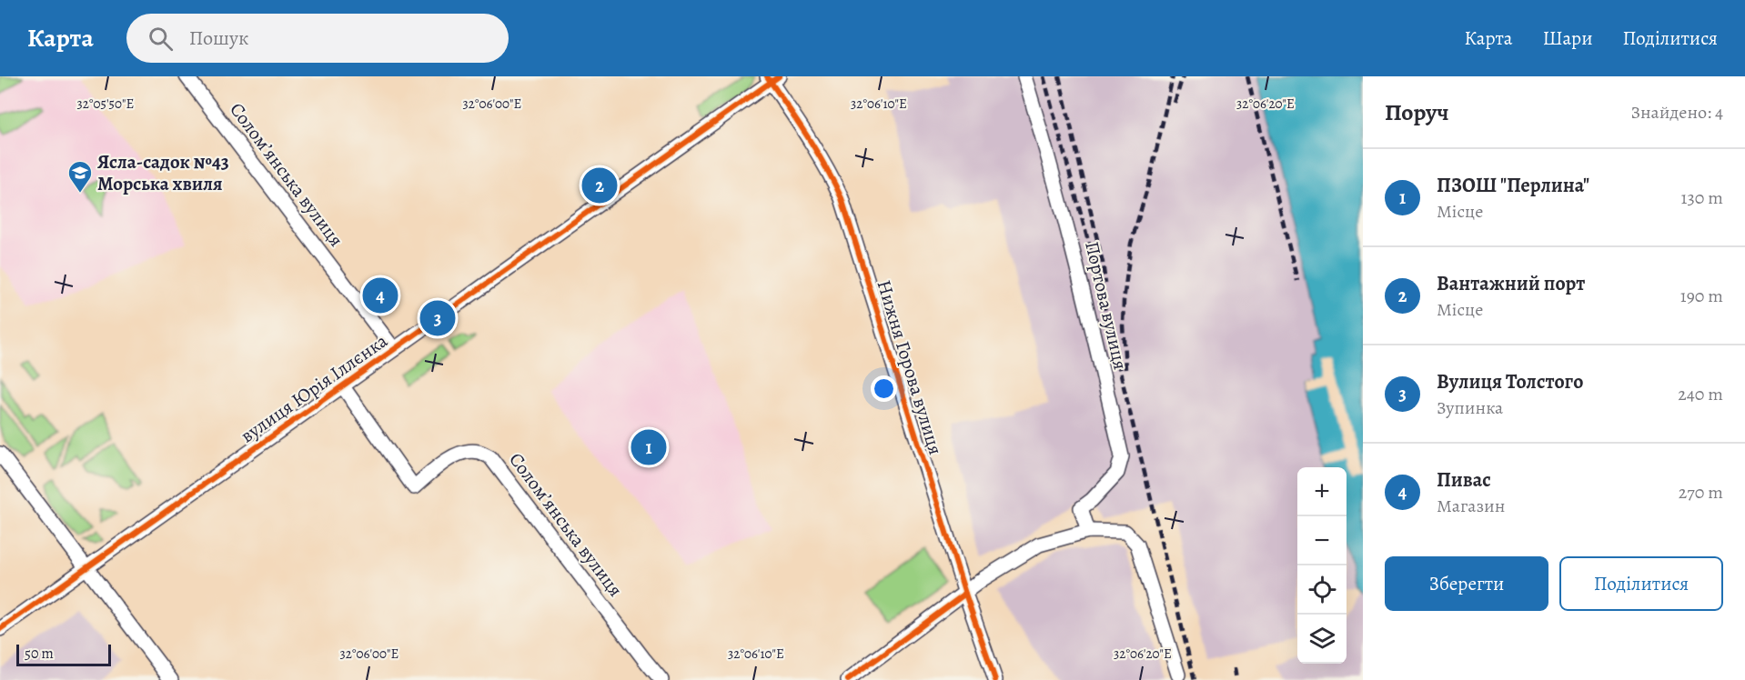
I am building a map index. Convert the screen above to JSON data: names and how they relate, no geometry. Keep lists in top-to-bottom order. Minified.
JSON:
{"streets":{"street":["Соломʼянська вулиця","Портова вулиця","Нижня Горова вулиця","вулиця Юрія Іллєнка"]},"crossings":[["Соломʼянська вулиця","вулиця Юрія Іллєнка"],["Нижня Горова вулиця","вулиця Юрія Іллєнка"]],"places":{"school or university":["Ясла-садок №43 Морська хвиля"]},"scale_bar":"50 m","page":{"header":"Карта","search":"Пошук","nav":["Карта","Шари","Поділитися"],"heading":["Поруч","Знайдено: 4"],"list":[{"mark":"1","name":"ПЗОШ \"Перлина\"","note":"Місце","value":"130 m"},{"mark":"2","name":"Вантажний порт","note":"Місце","value":"190 m"},{"mark":"3","name":"Вулиця Толстого","note":"Зупинка","value":"240 m"},{"mark":"4","name":"Пивас","note":"Магазин","value":"270 m"}],"pins":["2","4","3","1"],"map_buttons":["+","−"],"buttons":["Зберегти","Поділитися"],"scale":"50 m"},"coordinates":["32°05'50\"E","32°06'00\"E","32°06'10\"E","32°06'20\"E"]}
